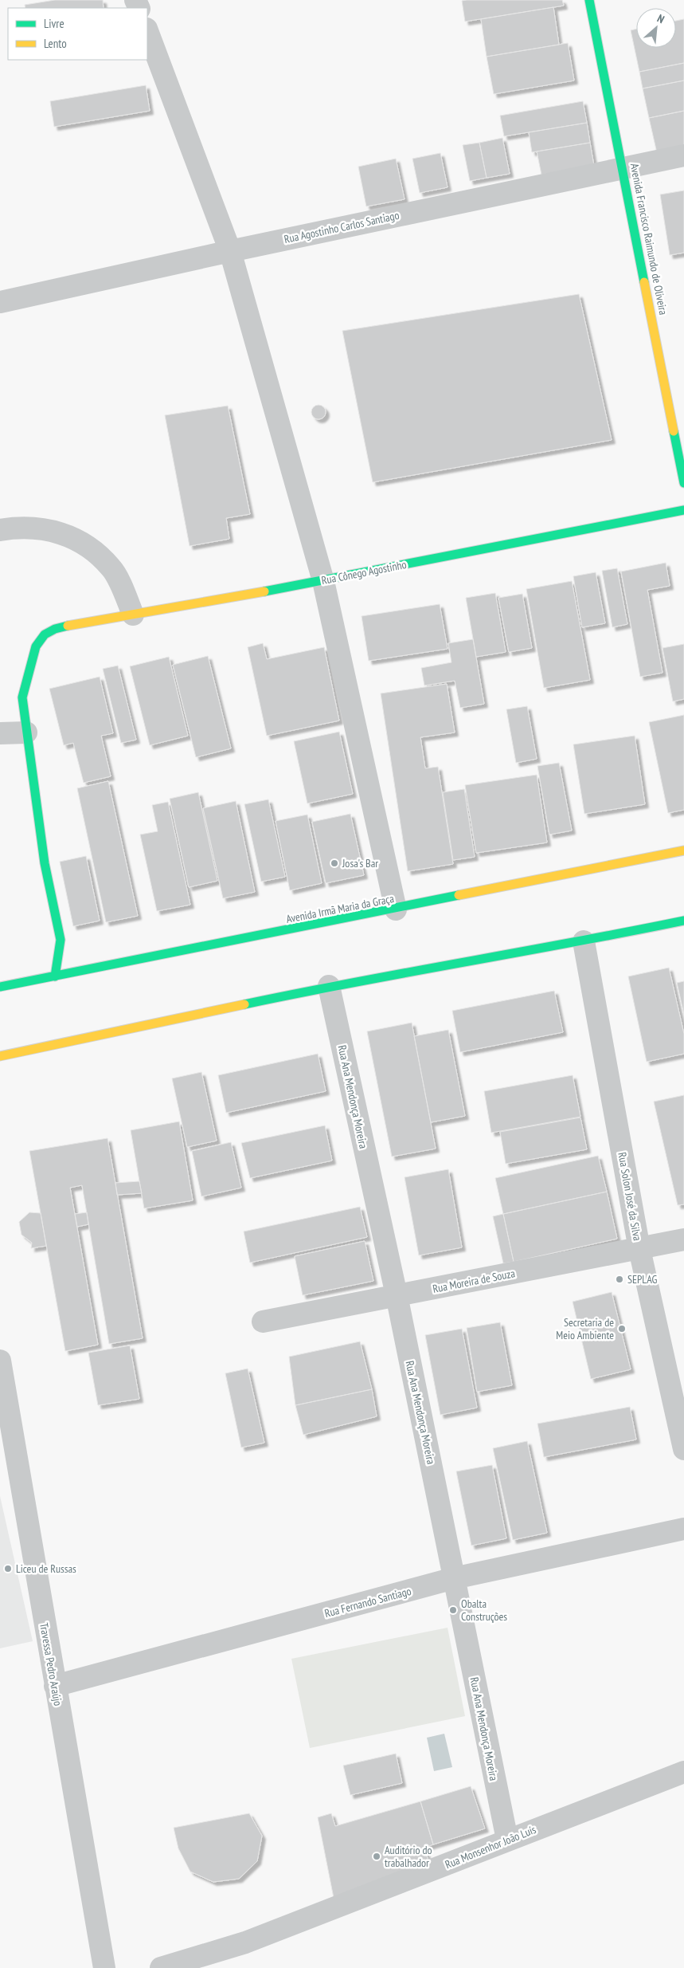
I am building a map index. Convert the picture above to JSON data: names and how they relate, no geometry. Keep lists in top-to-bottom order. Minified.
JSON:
{"streets":{"street":["Rua Agostinho Carlos Santiago","Avenida Francisco Raimundo de Oliveira","Rua Cônego Agostinho","Avenida Irmã Maria da Graça","Rua Ana Mendonça Moreira","Rua Solon José da Silva","Rua Moreira de Souza","Rua Fernando Santiago","Travessa Pedro Araújo","Rua Monsenhor João Luís"]},"crossings":[["Rua Agostinho Carlos Santiago","Avenida Francisco Raimundo de Oliveira"],["Rua Ana Mendonça Moreira","Rua Moreira de Souza"],["Rua Ana Mendonça Moreira","Rua Fernando Santiago"],["Rua Ana Mendonça Moreira","Rua Monsenhor João Luís"],["Rua Solon José da Silva","Rua Moreira de Souza"],["Rua Fernando Santiago","Travessa Pedro Araújo"]],"places":["Josa's Bar","SEPLAG","Secretaria de Meio Ambiente","Liceu de Russas","Obalta Construções","Auditório do trabalhador"],"legend":["Livre","Lento"],"north":"top right"}
